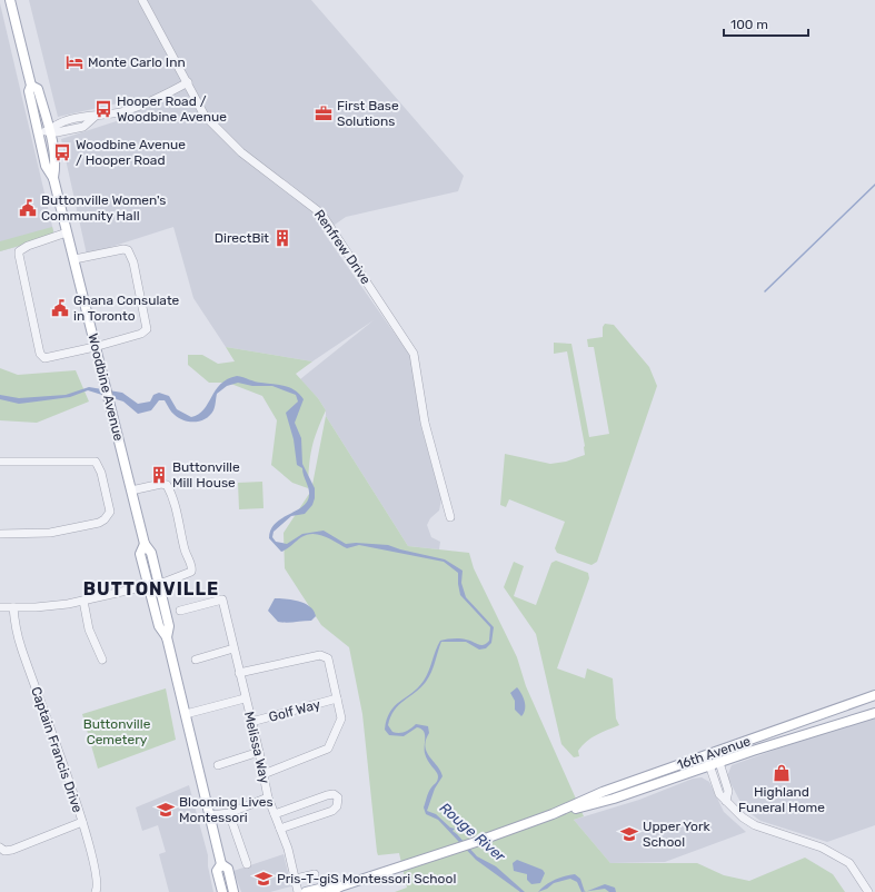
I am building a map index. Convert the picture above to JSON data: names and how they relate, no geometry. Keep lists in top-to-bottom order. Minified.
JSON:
{"streets":{"main road":["Woodbine Avenue","16th Avenue"],"street":["Renfrew Drive","Golf Way","Melissa Way","Captain Francis Drive"]},"crossings":[["Golf Way","Melissa Way"]],"districts":["BUTTONVILLE"],"water":["Rouge River"],"parks":["Buttonville Cemetery"],"places":{"hotel":["Monte Carlo Inn"],"bus stop":["Hooper Road / Woodbine Avenue","Woodbine Avenue / Hooper Road"],"office":["First Base Solutions"],"public building":["Buttonville Women's Community Hall","Ghana Consulate in Toronto"],"building":["DirectBit","Buttonville Mill House"],"shop":["Highland Funeral Home"],"school or university":["Blooming Lives Montessori","Upper York School","Pris-T-giS Montessori School"]},"scale_bar":"100 m"}
